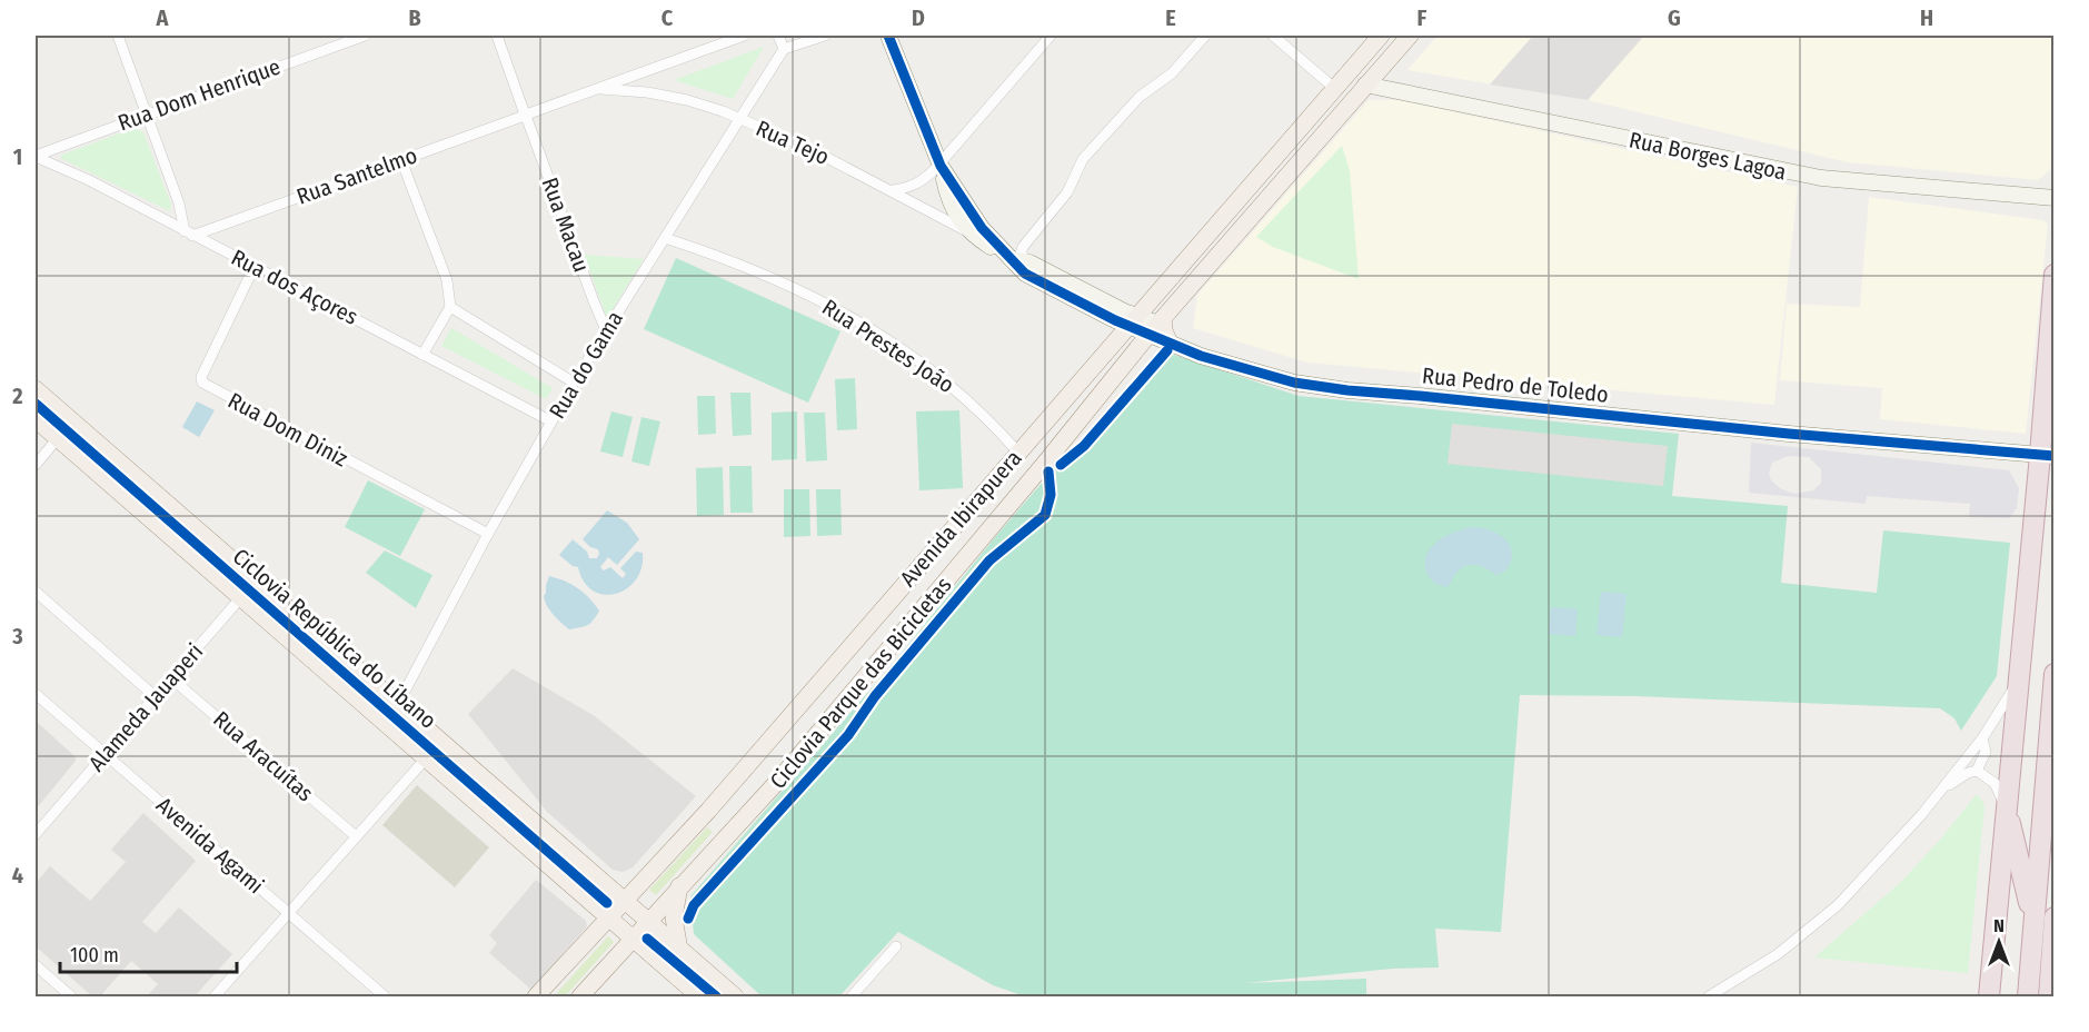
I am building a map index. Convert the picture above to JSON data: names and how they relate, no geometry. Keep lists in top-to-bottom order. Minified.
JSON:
{"streets":{"main road":["Avenida Ibirapuera"],"street":["Rua Dom Henrique","Rua Tejo","Rua Borges Lagoa","Rua Santelmo","Rua Macau","Rua dos Açores","Rua Prestes João","Rua do Gama","Rua Pedro de Toledo","Rua Dom Diniz","Alameda Jauaperi","Rua Aracuítas","Avenida Agami"],"cycle path":["Ciclovia República do Líbano","Ciclovia Parque das Bicicletas"]},"crossings":[["Rua Dom Henrique","Rua dos Açores"],["Rua Tejo","Rua Santelmo"],["Rua Tejo","Rua do Gama"],["Rua Borges Lagoa","Avenida Ibirapuera"],["Rua Santelmo","Rua Macau"],["Rua Santelmo","Rua dos Açores"],["Rua Macau","Rua do Gama"],["Rua dos Açores","Rua do Gama"],["Rua dos Açores","Rua Dom Diniz"],["Rua Prestes João","Rua do Gama"],["Rua Prestes João","Avenida Ibirapuera"],["Rua do Gama","Rua Dom Diniz"],["Alameda Jauaperi","Rua Aracuítas"],["Alameda Jauaperi","Avenida Agami"]],"scale_bar":"100 m","north":"top","grid":{"columns":["A","B","C","D","E","F","G","H"],"rows":["1","2","3","4"]}}
